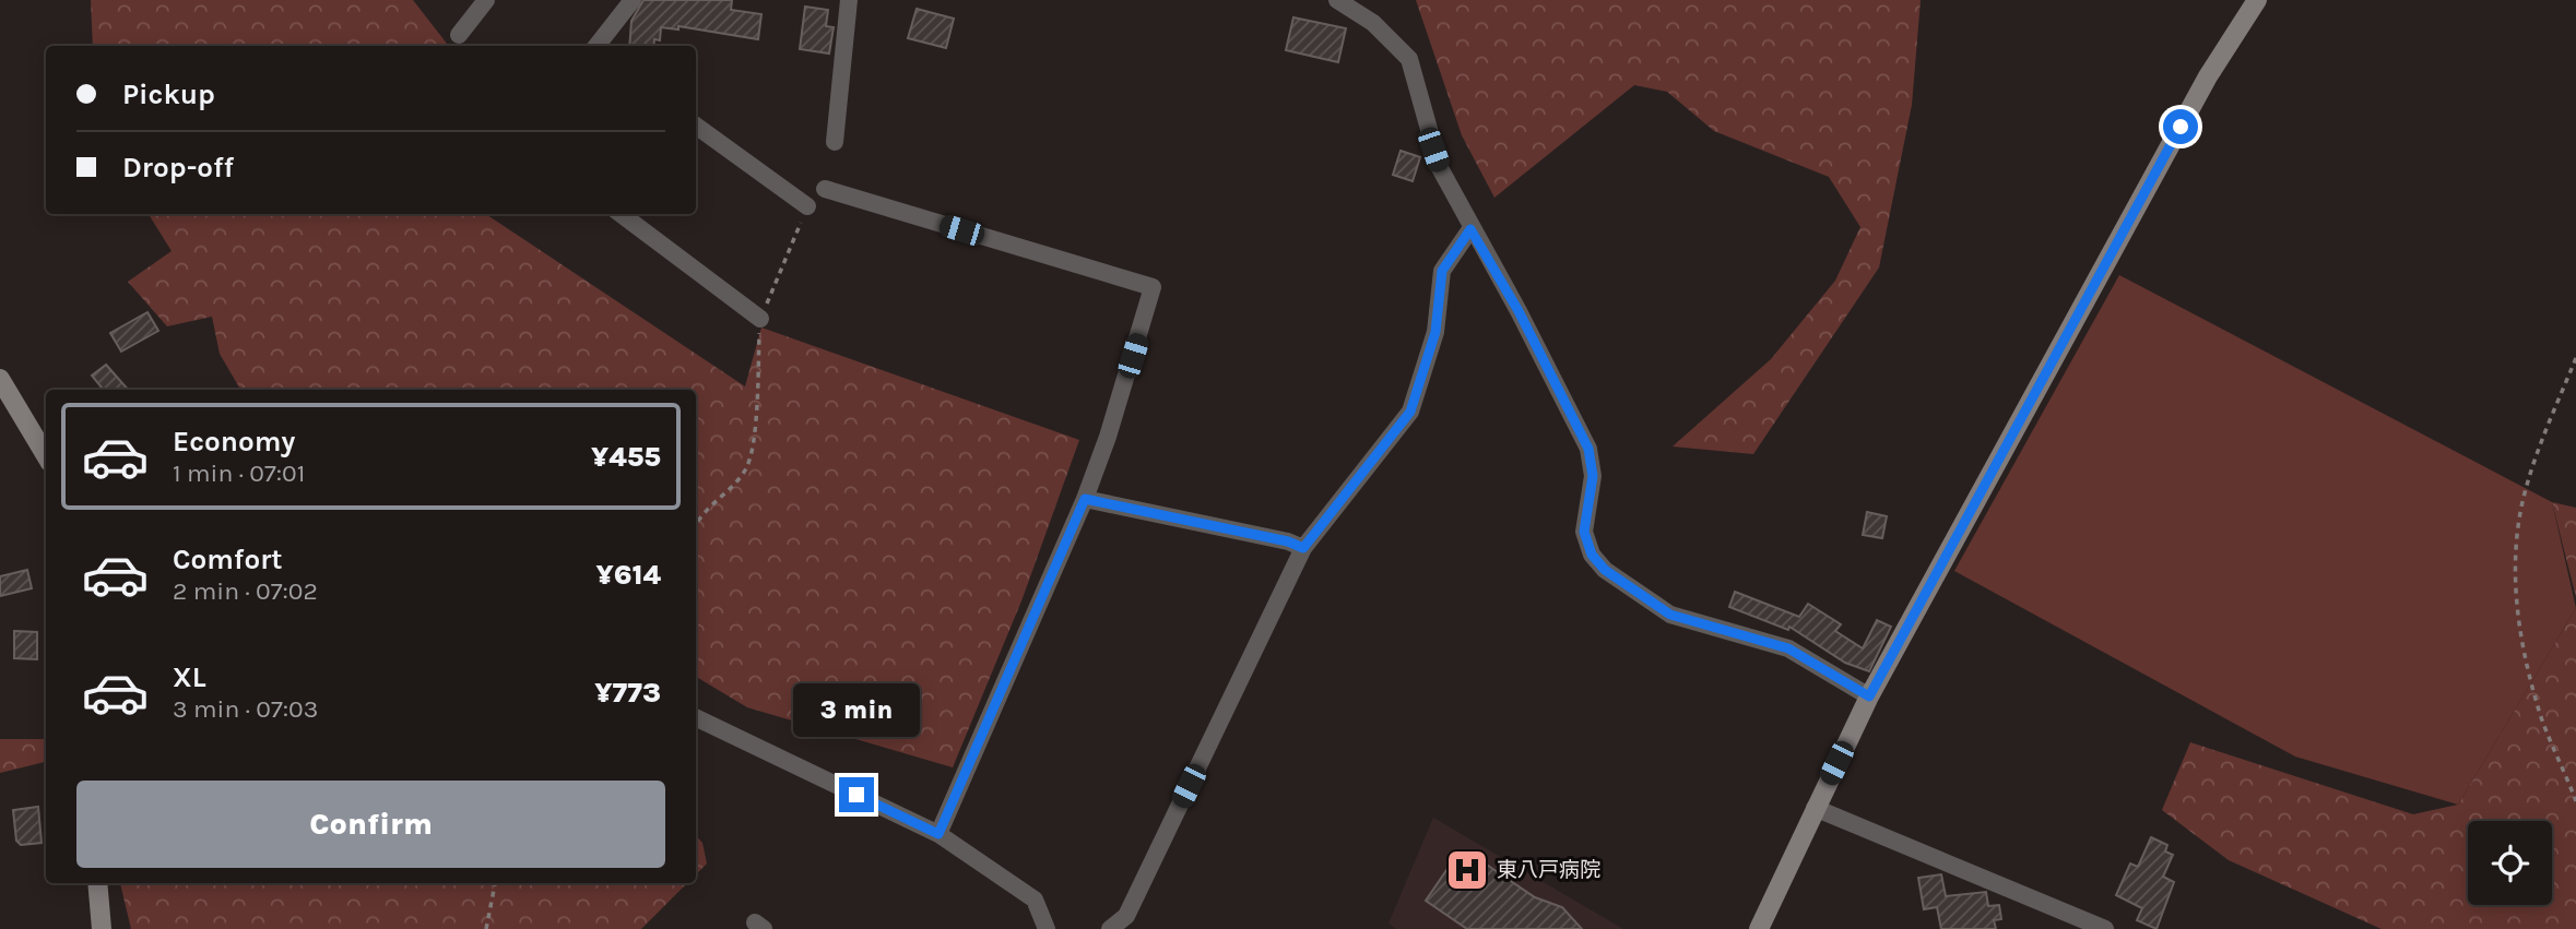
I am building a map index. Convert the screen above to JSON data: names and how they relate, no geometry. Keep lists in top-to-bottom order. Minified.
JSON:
{"places":{"hospital":["東八戸病院"]},"page":{"banner":["Pickup","Drop-off"],"list":[{"name":"Economy","note":"1 min · 07:01","value":"¥455"},{"name":"Comfort","note":"2 min · 07:02","value":"¥614"},{"name":"XL","note":"3 min · 07:03","value":"¥773"}],"bubble":"3 min","buttons":"Confirm"}}
